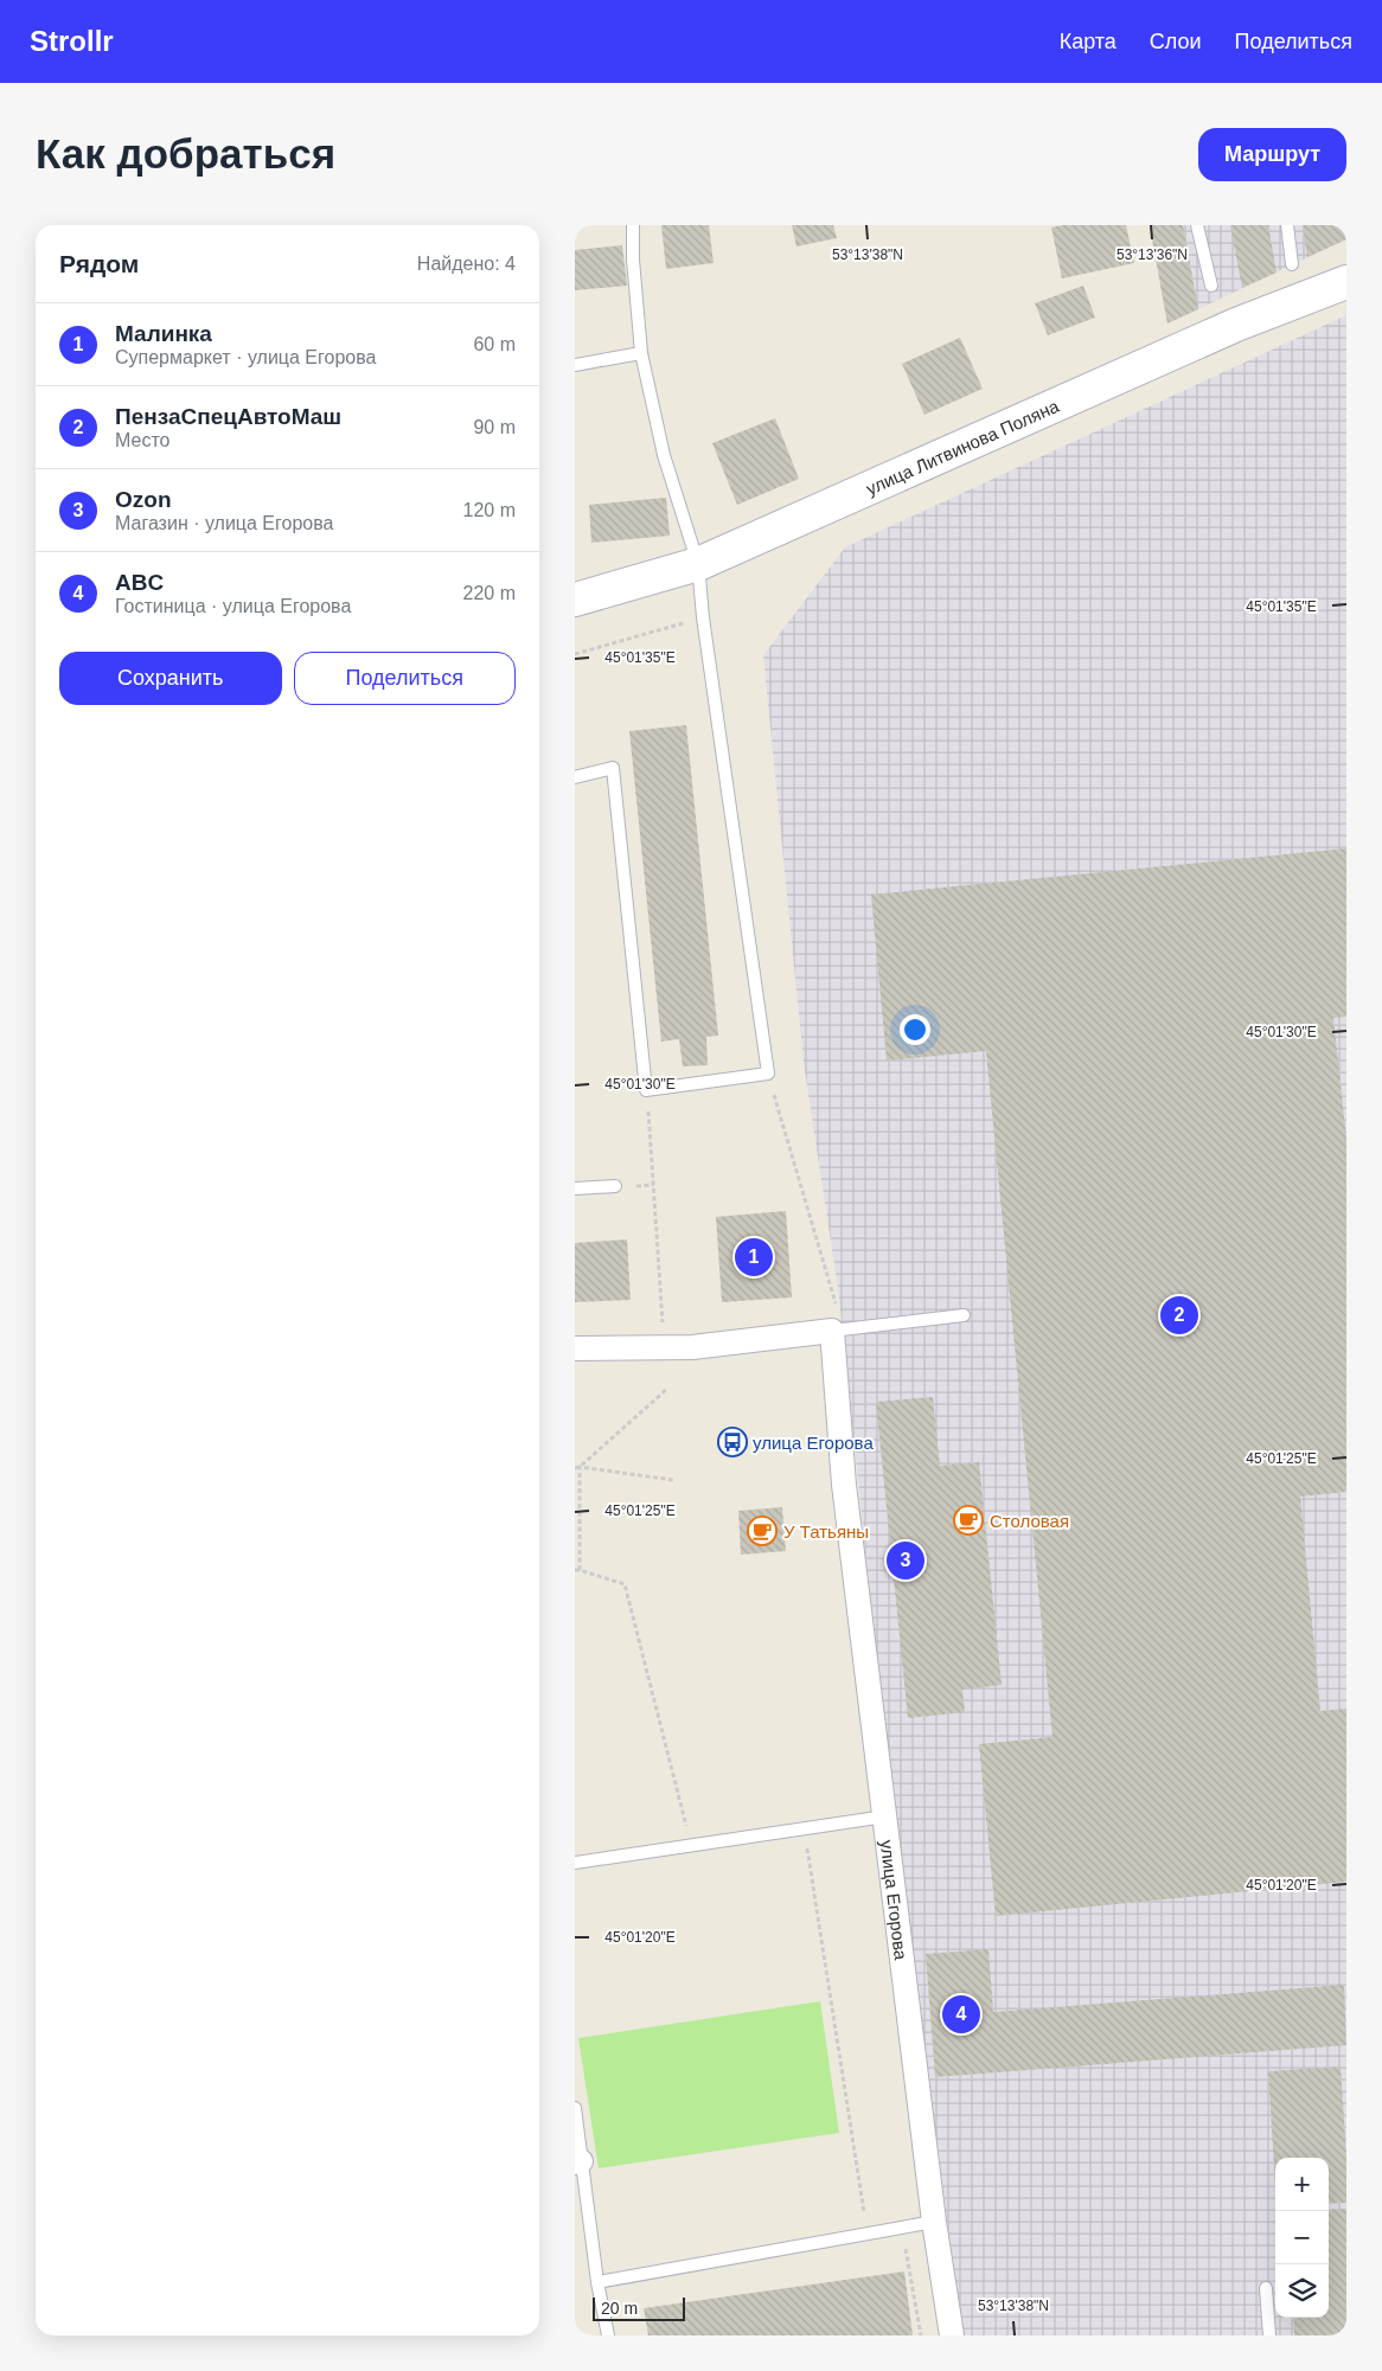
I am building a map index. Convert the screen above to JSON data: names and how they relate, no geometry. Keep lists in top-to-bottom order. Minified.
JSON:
{"streets":{"main road":["улица Литвинова Поляна"],"street":["улица Егорова"]},"places":{"bus stop":["улица Егорова"],"cafe":["Столовая","У Татьяны"]},"scale_bar":"20 m","page":{"header":"Strollr","nav":["Карта","Слои","Поделиться"],"buttons":["Маршрут",["Сохранить","Поделиться"]],"title":"Как добраться","heading":["Рядом","Найдено: 4"],"list":[{"mark":"1","name":"Малинка","note":"Супермаркет · улица Егорова","value":"60 m"},{"mark":"2","name":"ПензаСпецАвтоМаш","note":"Место","value":"90 m"},{"mark":"3","name":"Ozon","note":"Магазин · улица Егорова","value":"120 m"},{"mark":"4","name":"ABC","note":"Гостиница · улица Егорова","value":"220 m"}],"pins":["1","2","3","4"],"map_buttons":["+","−"],"scale":"20 m"},"coordinates":["53°13'38\"N","53°13'36\"N","45°01'35\"E","45°01'30\"E","45°01'25\"E","45°01'20\"E"]}
